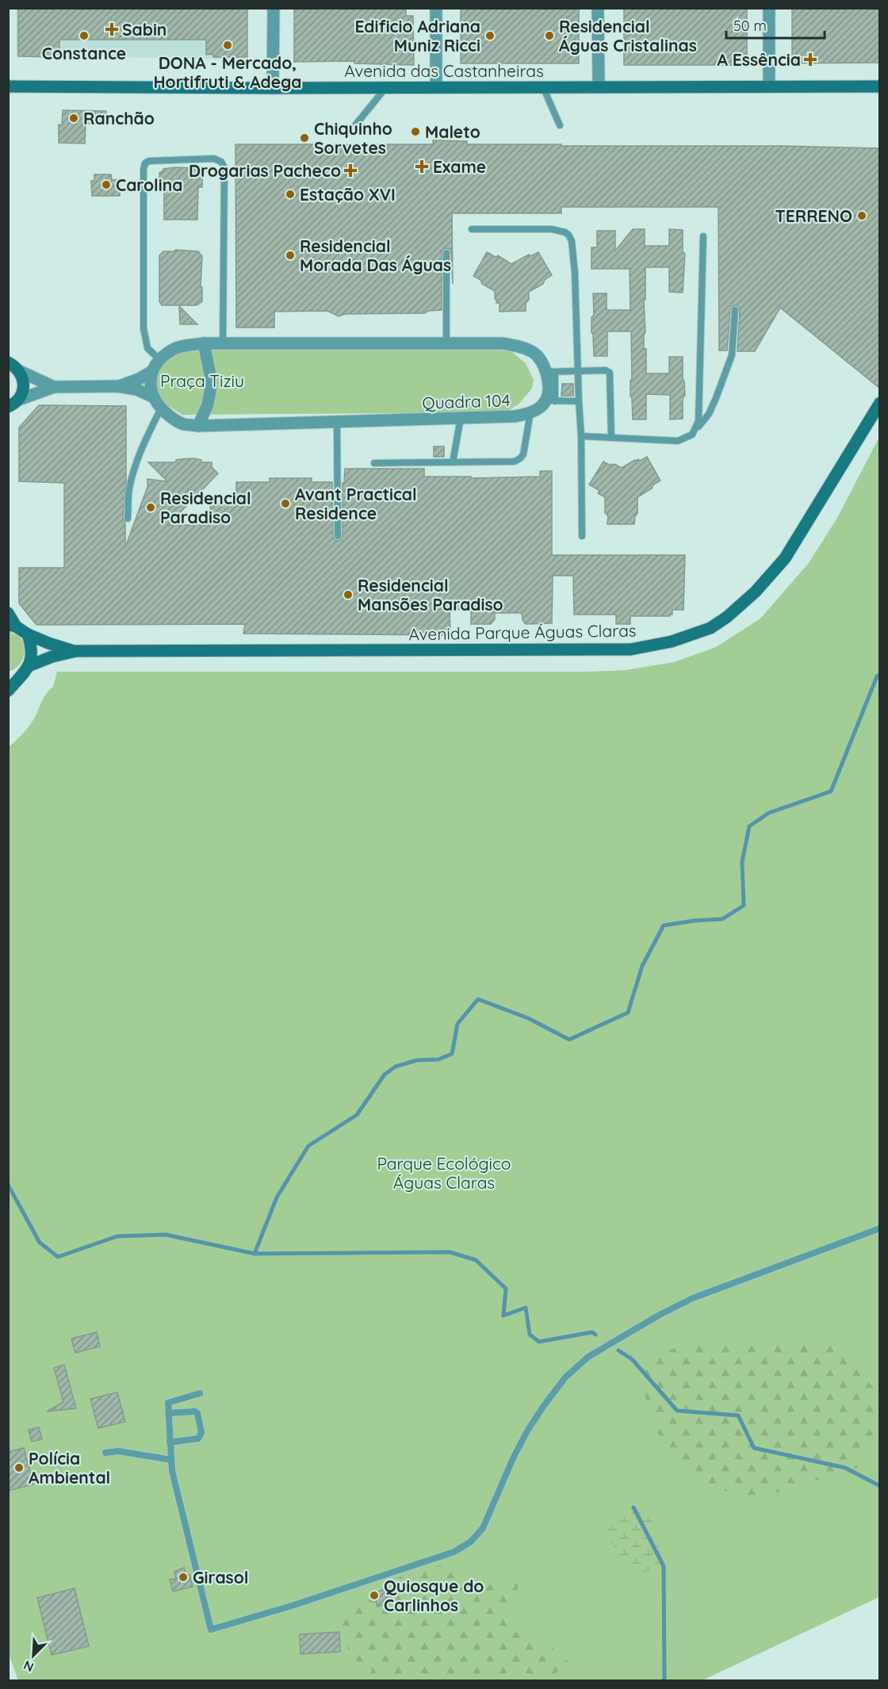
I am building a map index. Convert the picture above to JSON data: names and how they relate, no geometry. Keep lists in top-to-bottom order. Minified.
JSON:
{"streets":{"street":["Avenida das Castanheiras","Quadra 104","Avenida Parque Águas Claras"]},"parks":["Praça Tiziu","Parque Ecológico Águas Claras"],"places":{"health":["Sabin","A Essência","Exame","Drogarias Pacheco"],"other":["Constance","Edificio Adriana Muniz Ricci","Residencial Águas Cristalinas","DONA - Mercado, Hortifruti & Adega","Ranchão","Maleto","Chiquinho Sorvetes","Carolina","Estação XVI","TERRENO","Residencial Morada Das Águas","Avant Practical Residence","Residencial Paradiso","Residencial Mansões Paradiso","Polícia Ambiental","Girasol","Quiosque do Carlinhos"]},"scale_bar":"50 m","north":"bottom left"}
